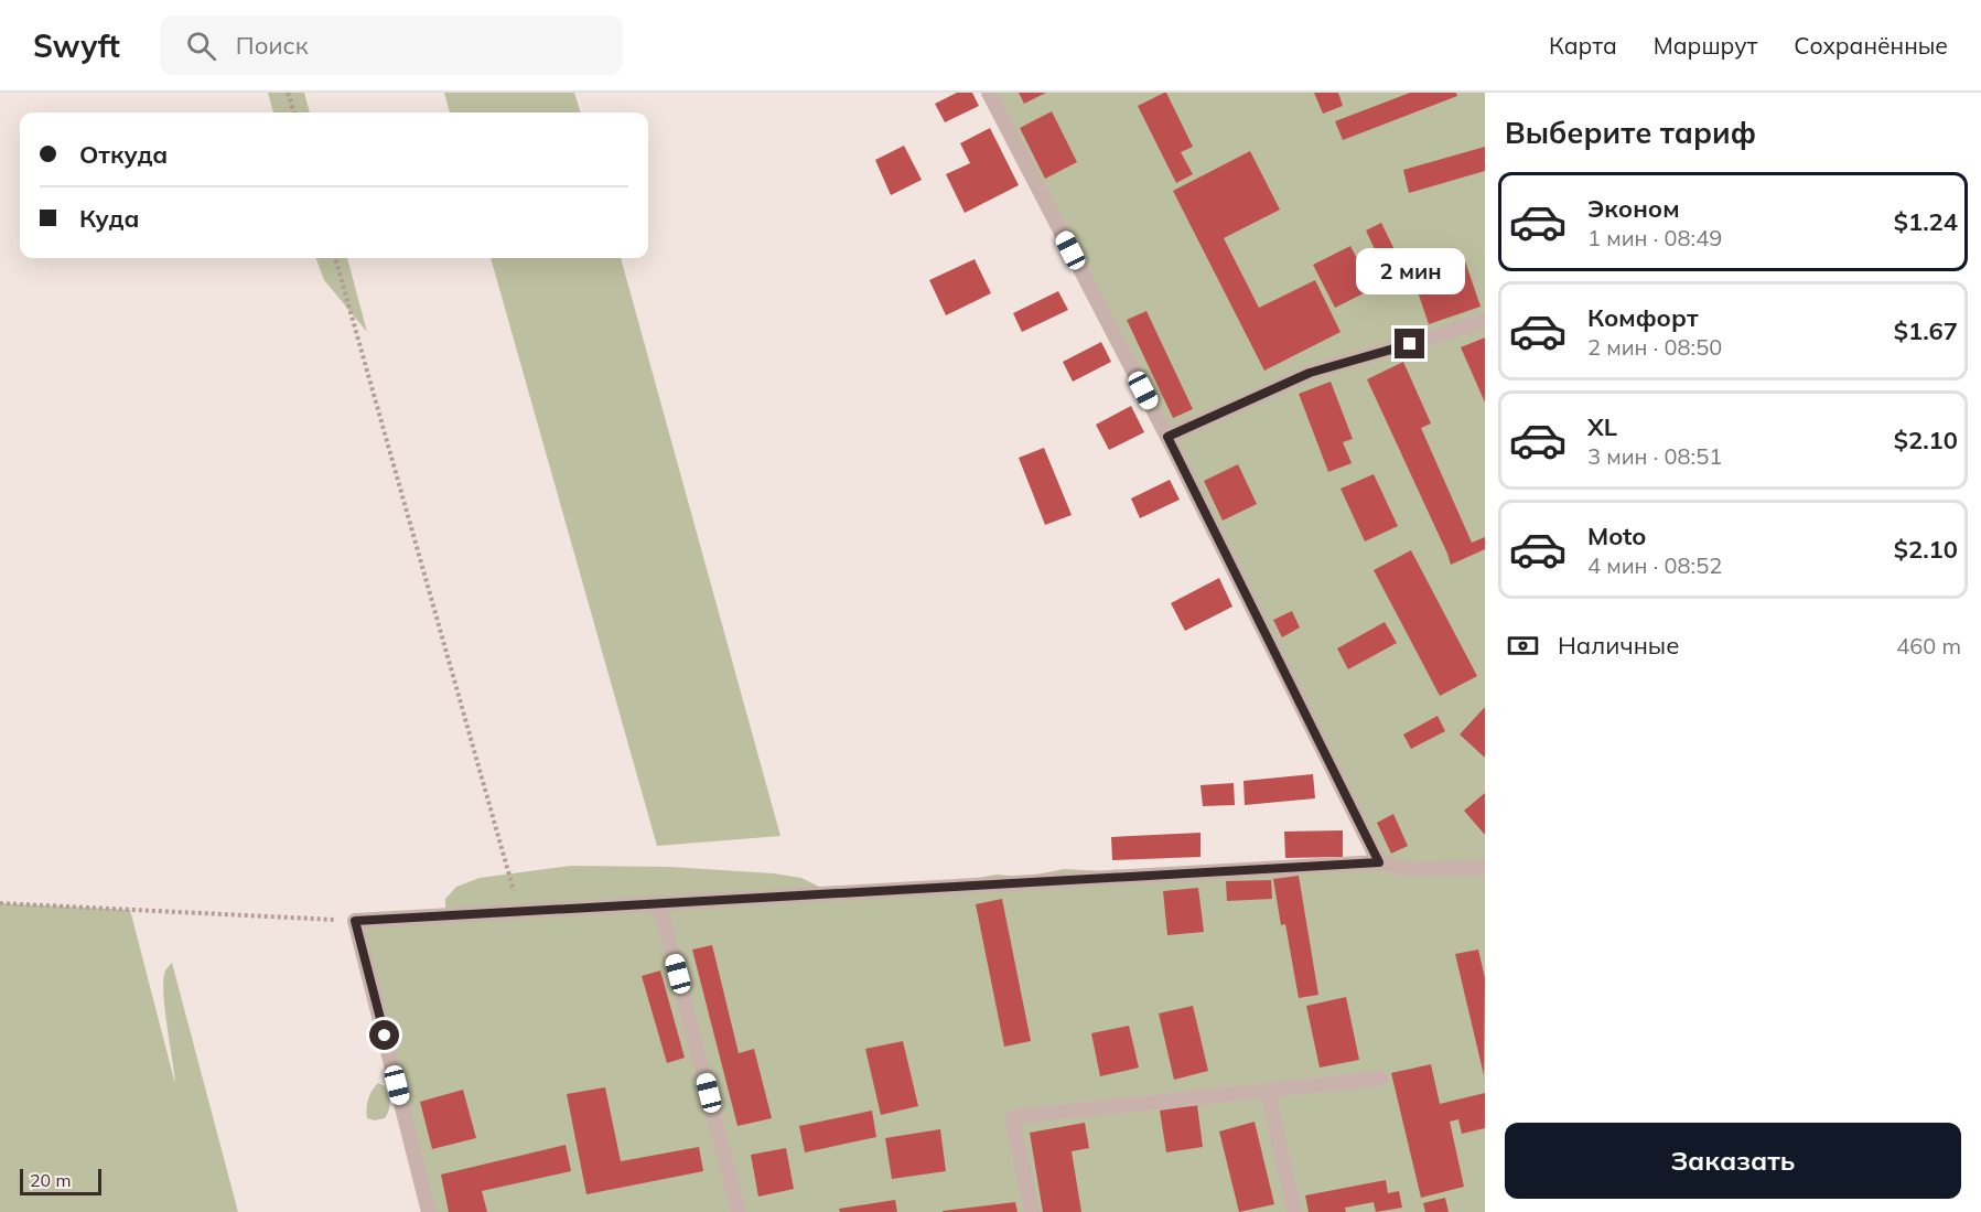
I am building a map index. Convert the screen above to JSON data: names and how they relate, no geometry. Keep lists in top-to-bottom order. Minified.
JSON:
{"scale_bar":"20 m","page":{"header":"Swyft","search":"Поиск","nav":["Карта","Маршрут","Сохранённые"],"heading":"Выберите тариф","banner":["Откуда","Куда"],"list":[{"name":"Эконом","note":"1 мин · 08:49","value":"$1.24"},{"name":"Комфорт","note":"2 мин · 08:50","value":"$1.67"},{"name":"XL","note":"3 мин · 08:51","value":"$2.10"},{"name":"Moto","note":"4 мин · 08:52","value":"$2.10"}],"bubble":"2 мин","pay":["Наличные","460 m"],"buttons":"Заказать","scale":"20 m"}}
